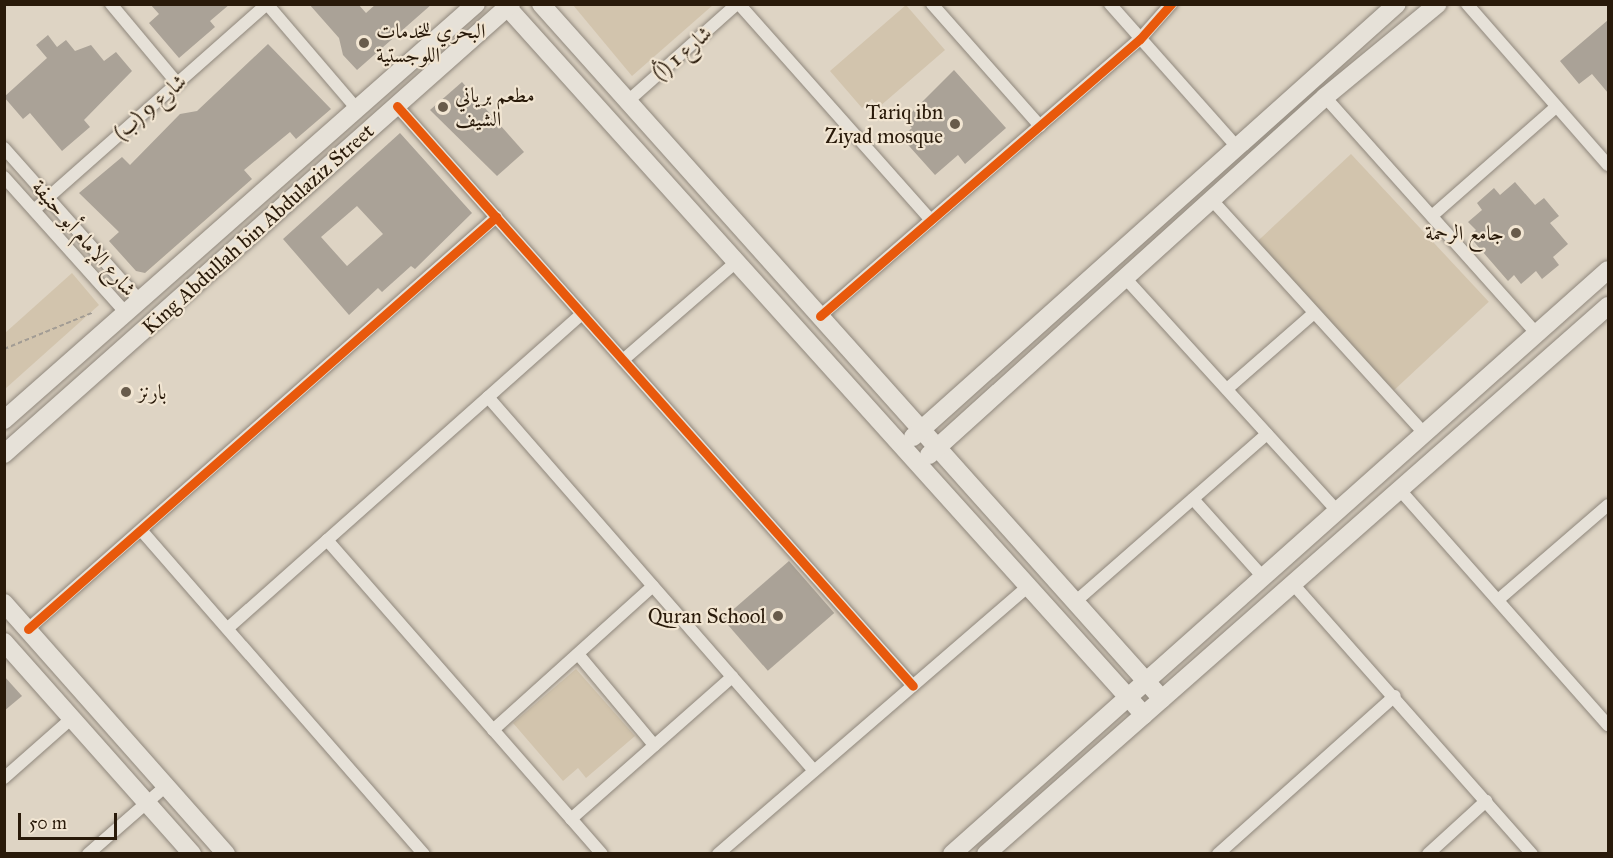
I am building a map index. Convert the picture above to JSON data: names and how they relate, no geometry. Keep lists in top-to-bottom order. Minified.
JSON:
{"streets":{"main road":["King Abdullah bin Abdulaziz Street"],"street":["شارع 1 (أ)","شارع 9 (ب)","شارع الإمام أبو حنيفة"]},"crossings":[["شارع 9 (ب)","شارع الإمام أبو حنيفة"],["King Abdullah bin Abdulaziz Street","شارع الإمام أبو حنيفة"]],"places":["البحري للخدمات اللوجستية","مطعم برياني الشيف","Tariq ibn Ziyad mosque","جامع الرحمة","بارنز","Quran School"],"scale_bar":"50 m"}
